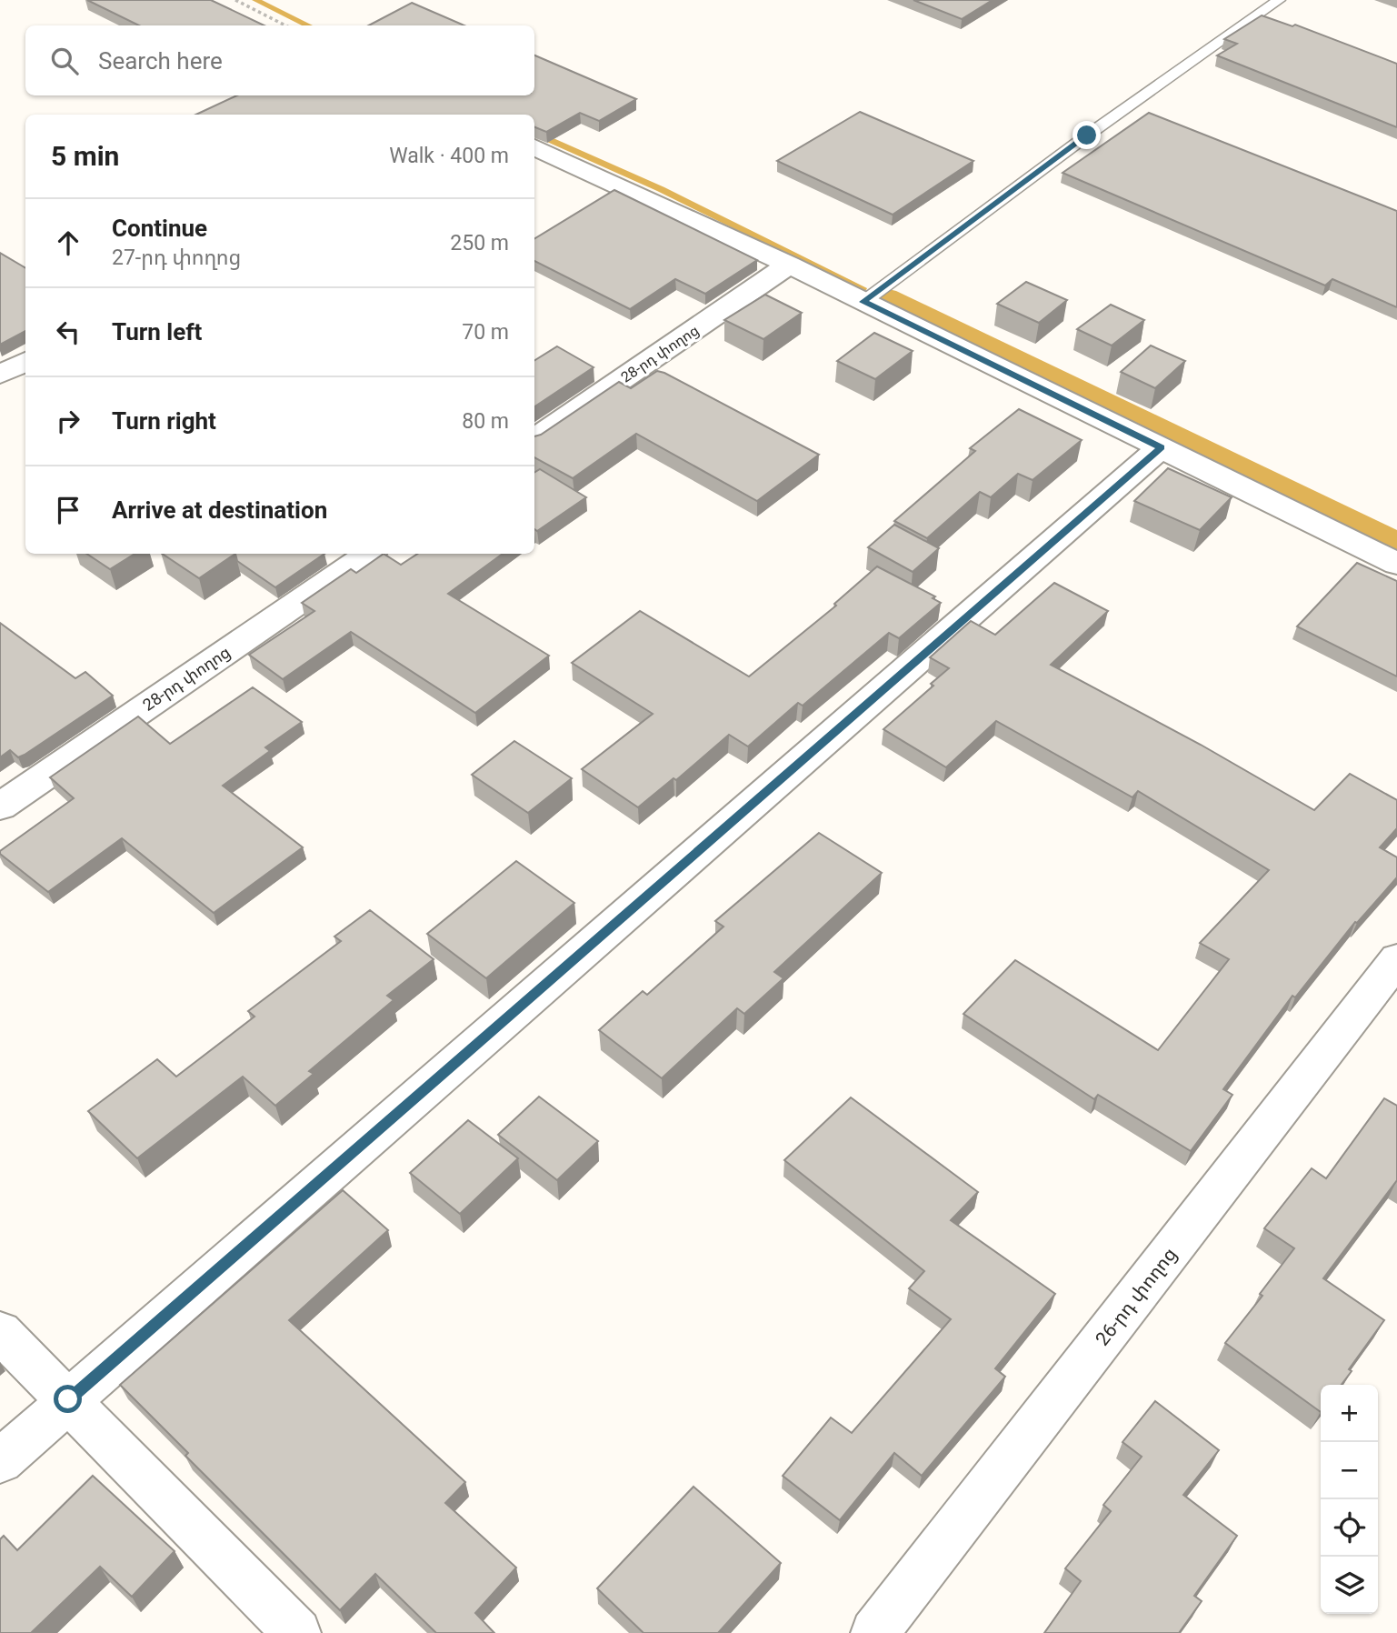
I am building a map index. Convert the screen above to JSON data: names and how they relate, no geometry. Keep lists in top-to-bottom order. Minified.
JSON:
{"streets":{"street":["28-րդ փողոց","26-րդ փողոց"]},"page":{"search":"Search here","heading":["5 min","Walk · 400 m"],"list":[["Continue","27-րդ փողոց","250 m"],["Turn left","70 m"],["Turn right","80 m"],"Arrive at destination"],"map_buttons":["+","−"]}}
